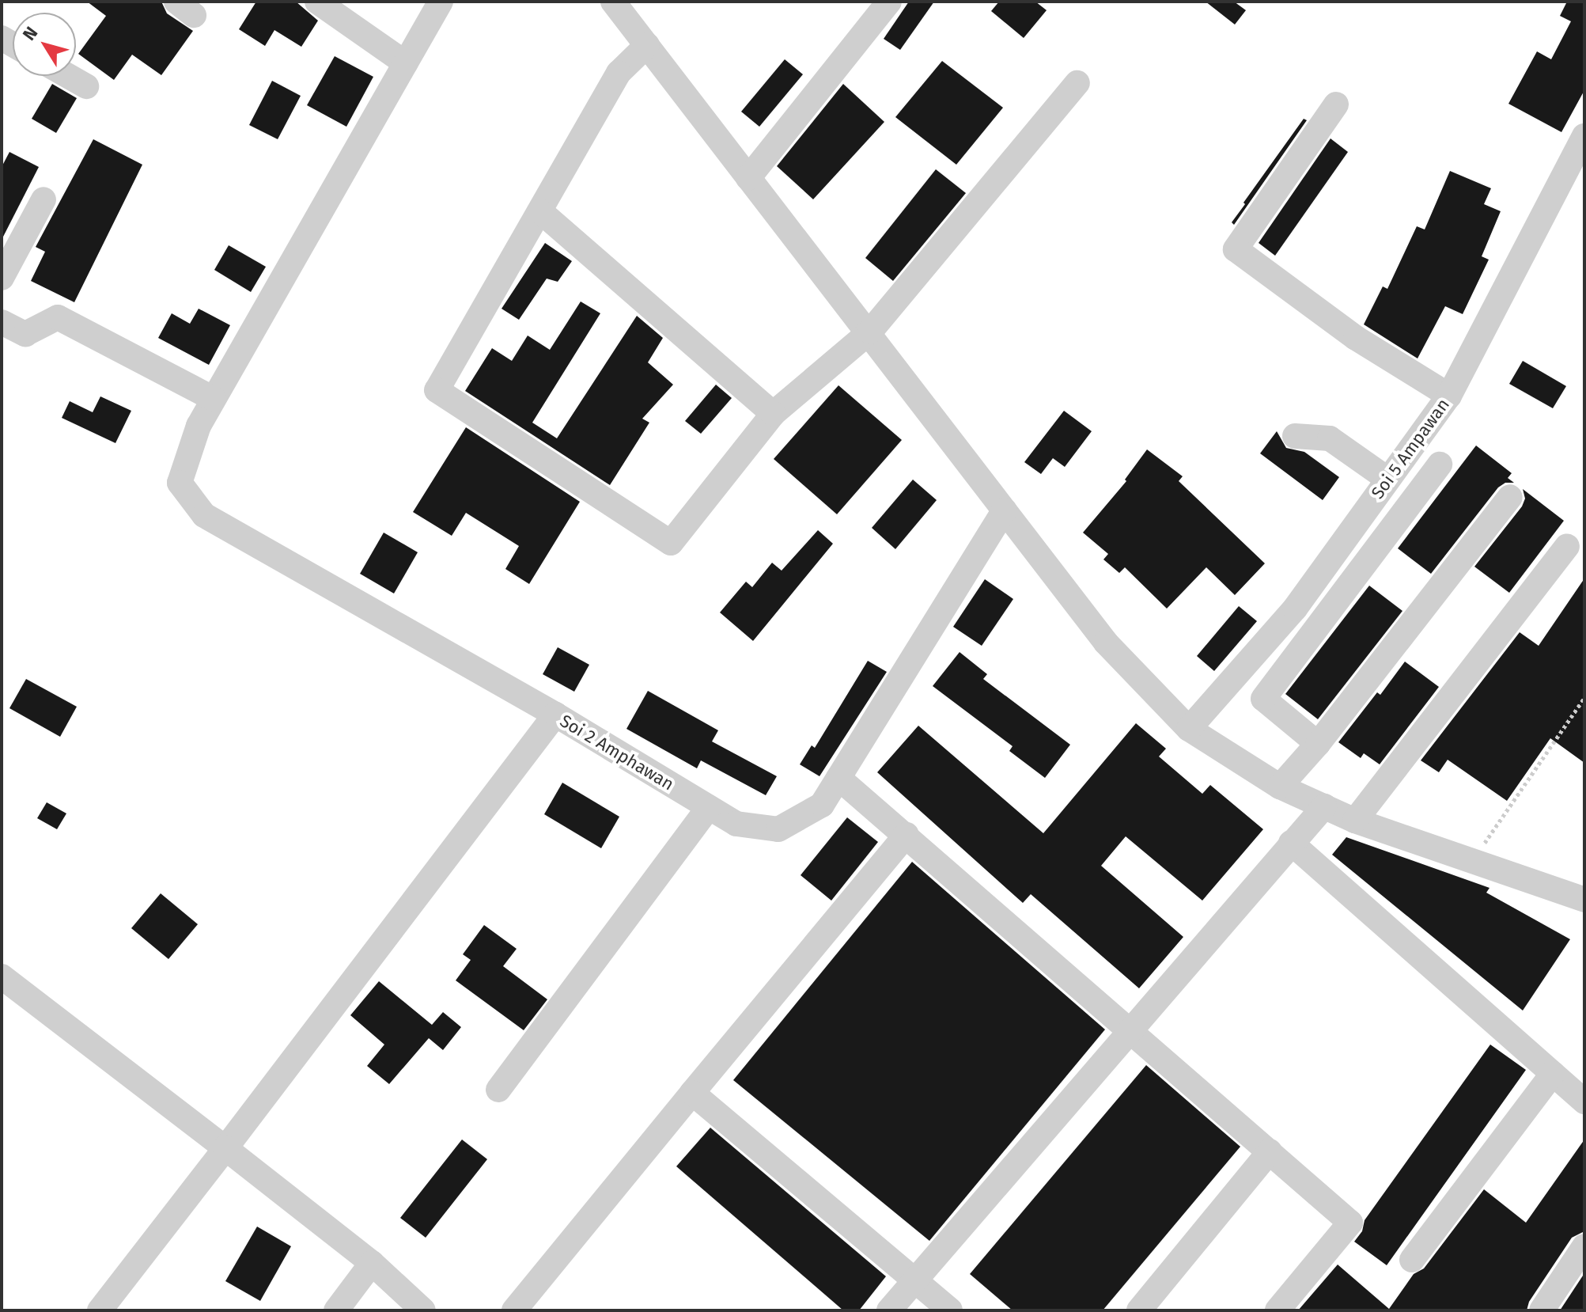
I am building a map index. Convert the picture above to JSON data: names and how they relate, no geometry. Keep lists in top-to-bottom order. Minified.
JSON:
{"streets":{"street":["Soi 5 Ampawan","Soi 2 Amphawan"]},"north":"top left"}
